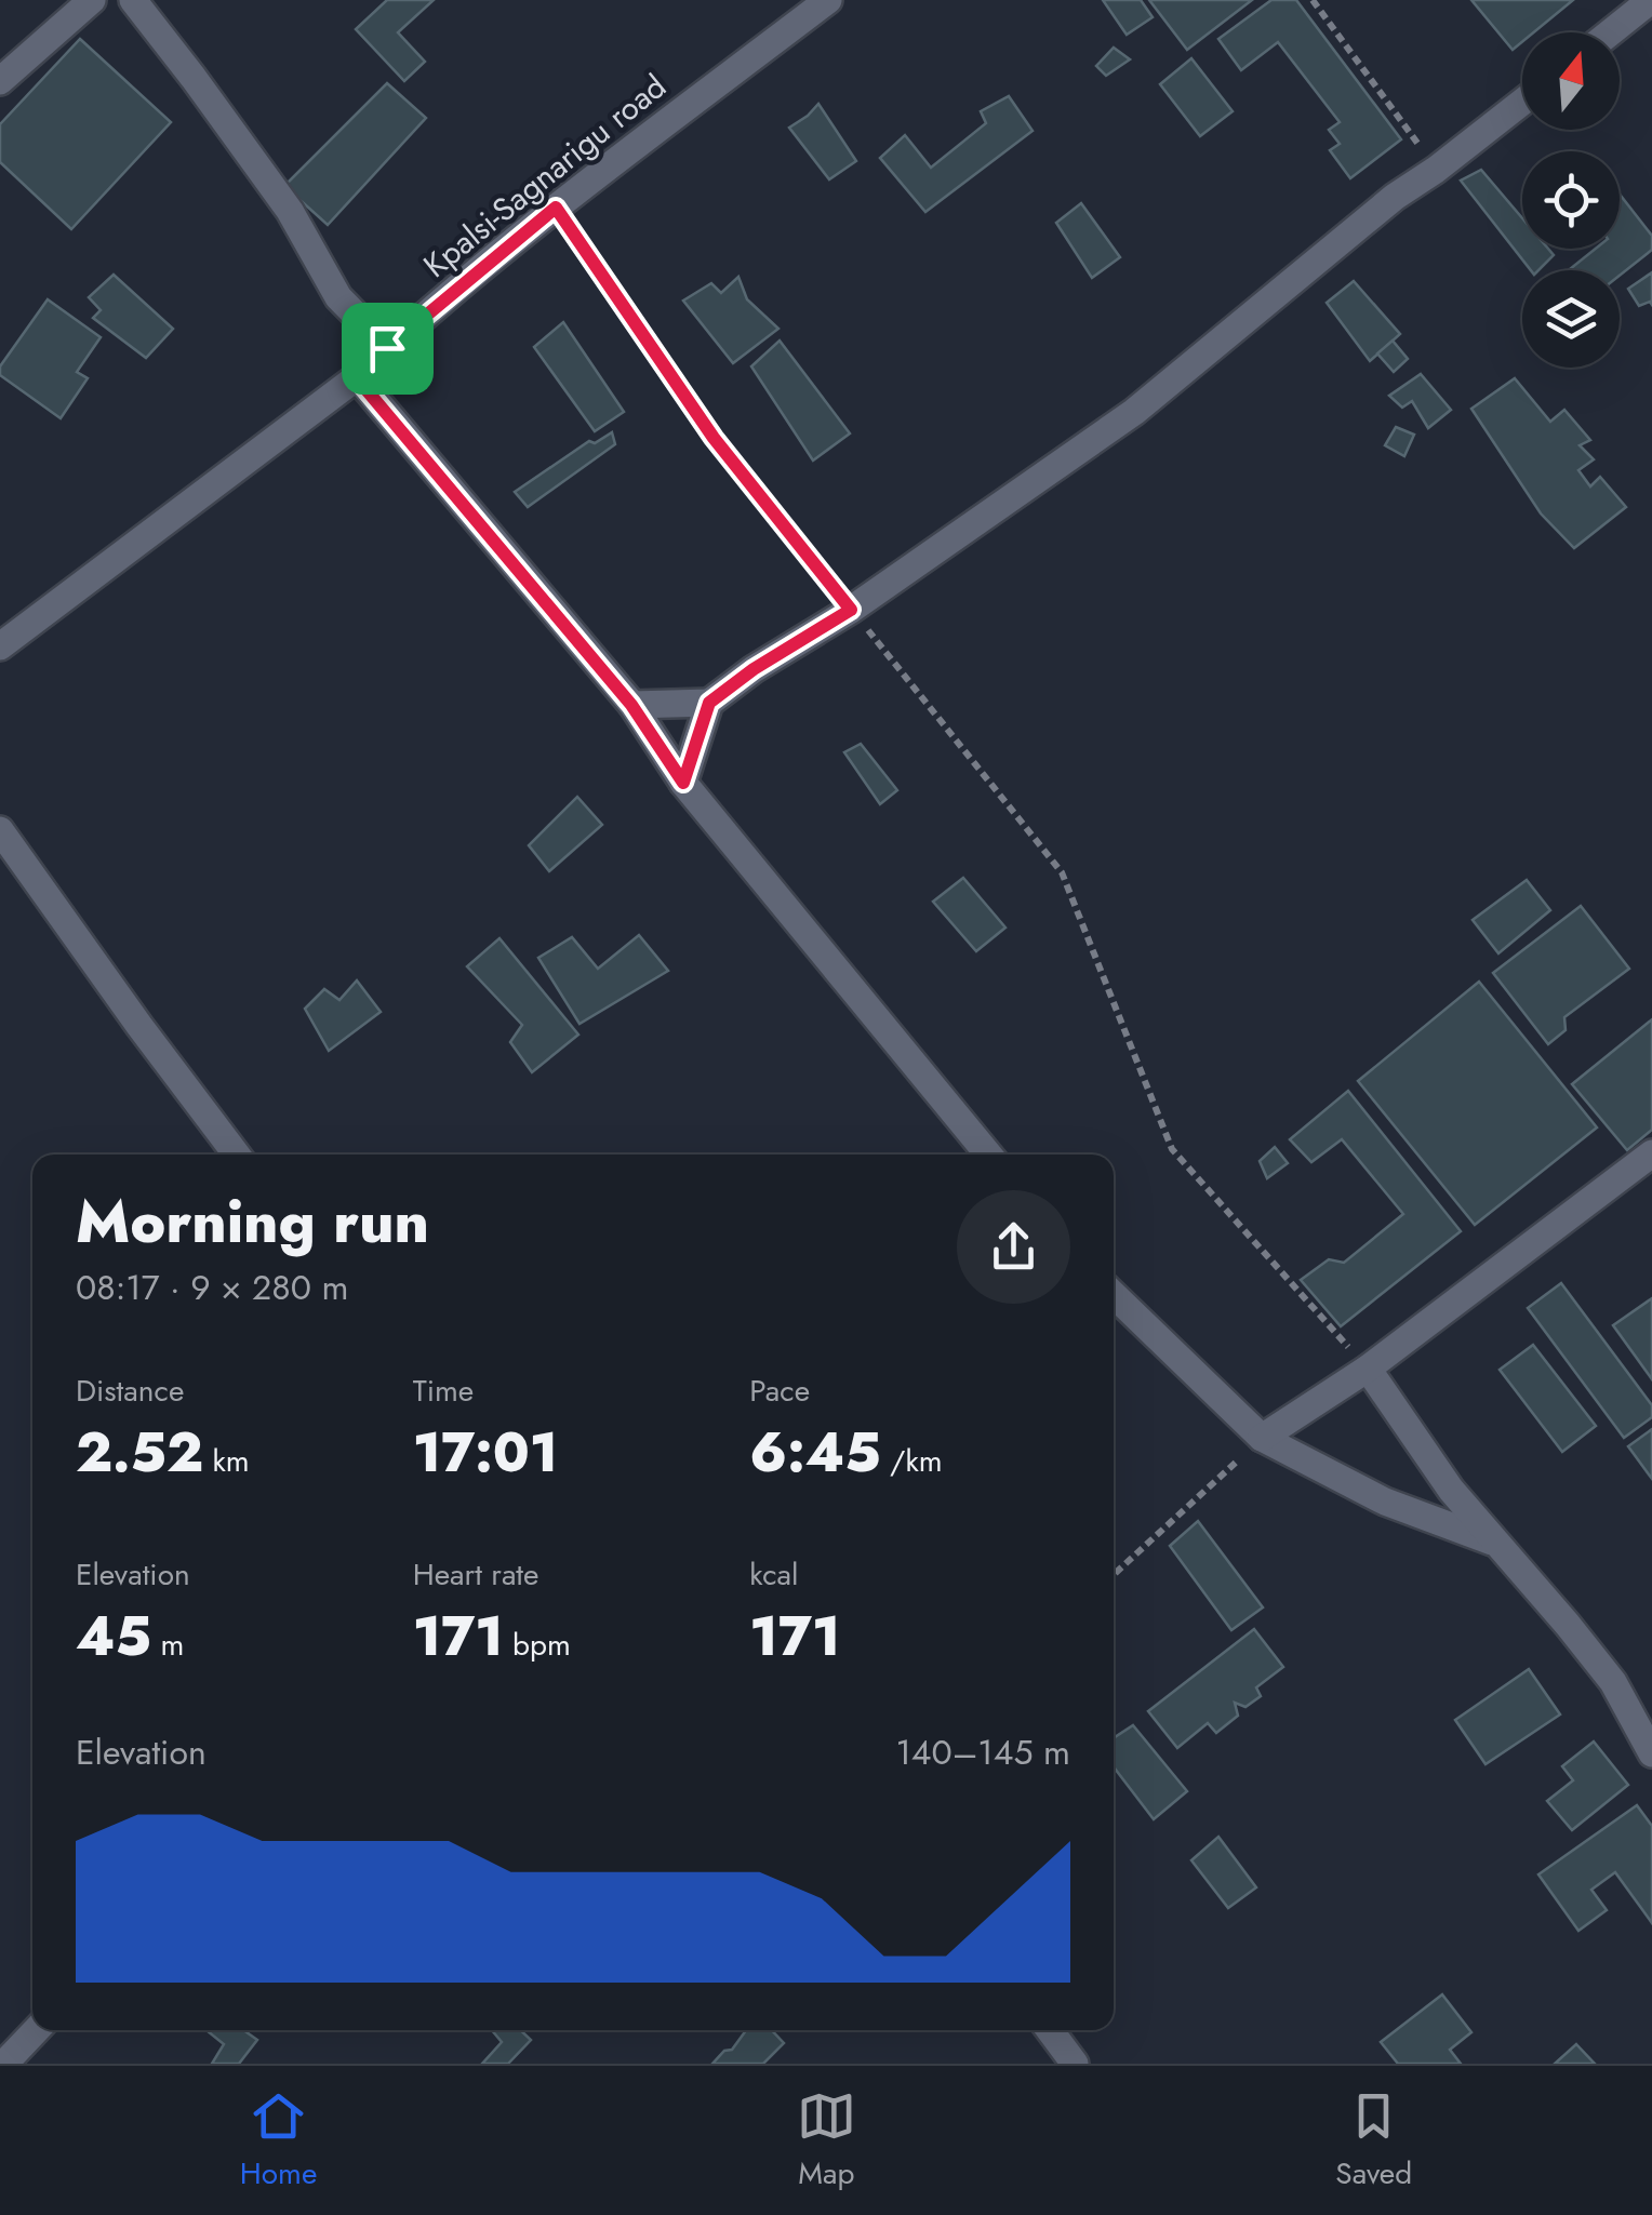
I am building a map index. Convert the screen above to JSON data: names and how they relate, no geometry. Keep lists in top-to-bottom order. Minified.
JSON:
{"streets":{"street":["Kpalsi-Sagnarigu road"]},"north":"top","page":{"heading":["Morning run","08:17 · 9 × 280 m"],"stats":[["Distance","2.52 km"],["Time","17:01"],["Pace","6:45 /km"],["Elevation","45 m"],["Heart rate","171 bpm"],["kcal","171"]],"chart":["Elevation","140–145 m"],"tabs":["Home","Map","Saved"]}}
